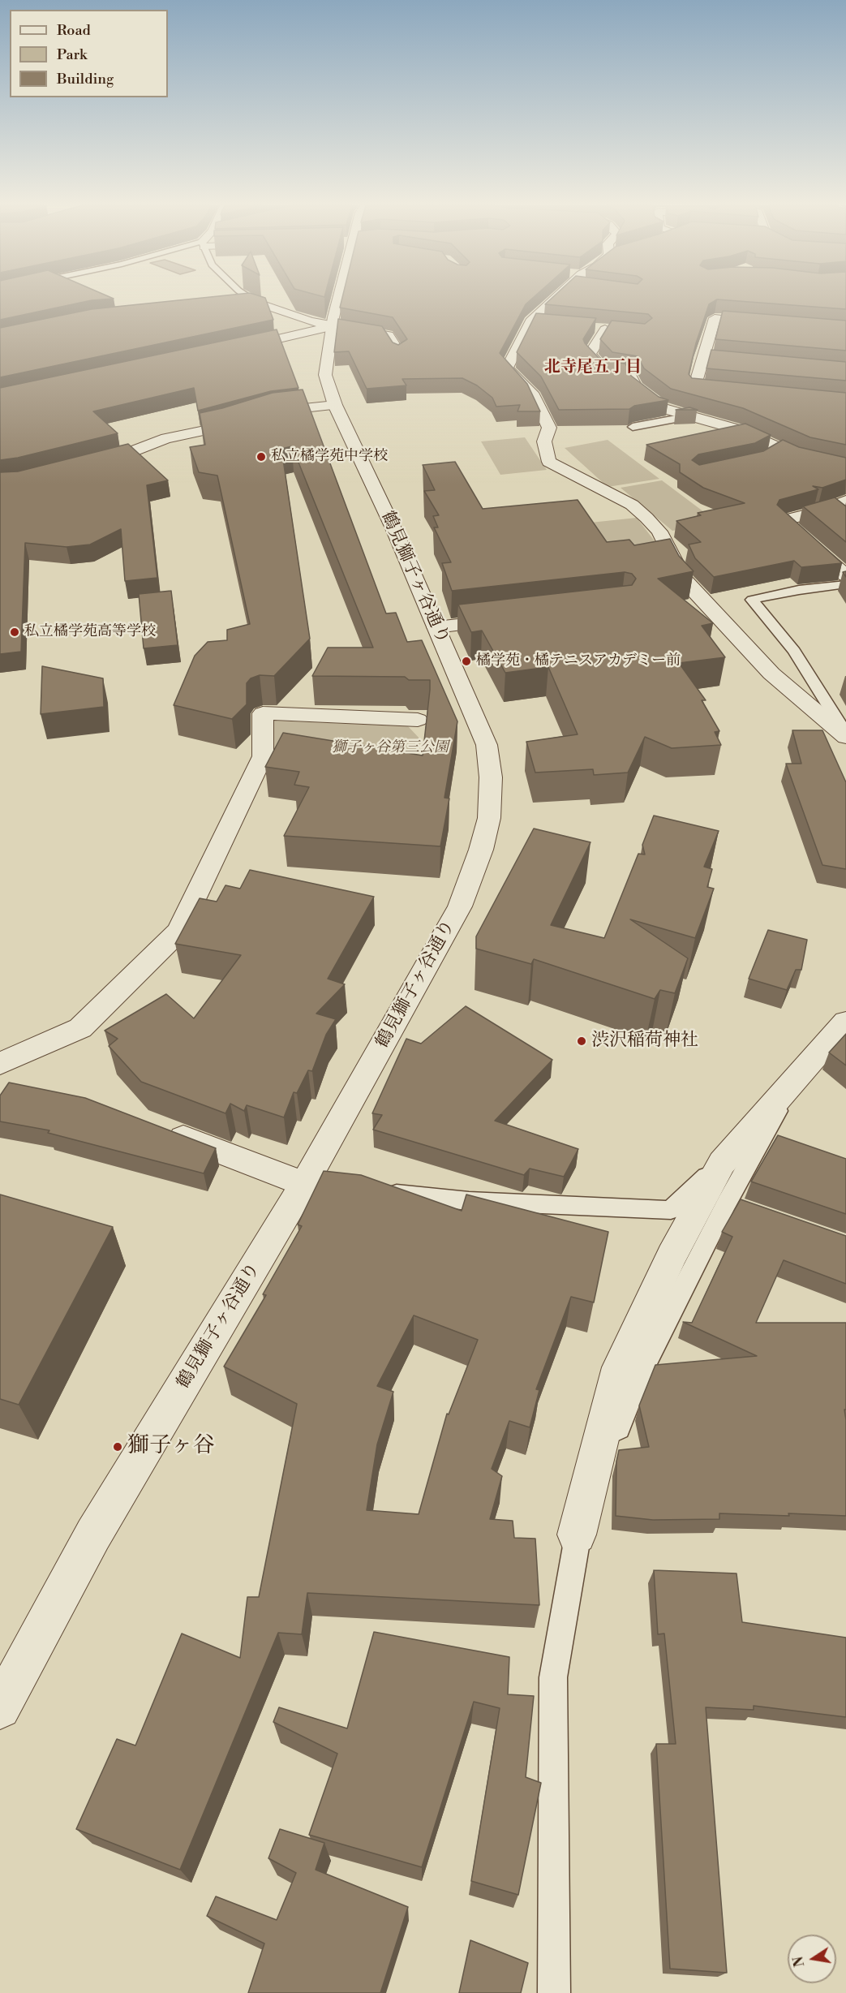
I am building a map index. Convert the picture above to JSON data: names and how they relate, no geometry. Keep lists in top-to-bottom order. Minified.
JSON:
{"streets":{"street":["鶴見獅子ヶ谷通り"]},"districts":["北寺尾五丁目"],"parks":["獅子ヶ谷第三公園"],"places":["私立橘学苑中学校","私立橘学苑高等学校","橘学苑・橘テニスアカデミー前","渋沢稲荷神社","獅子ヶ谷"],"legend":["Road","Park","Building"],"north":"left"}
